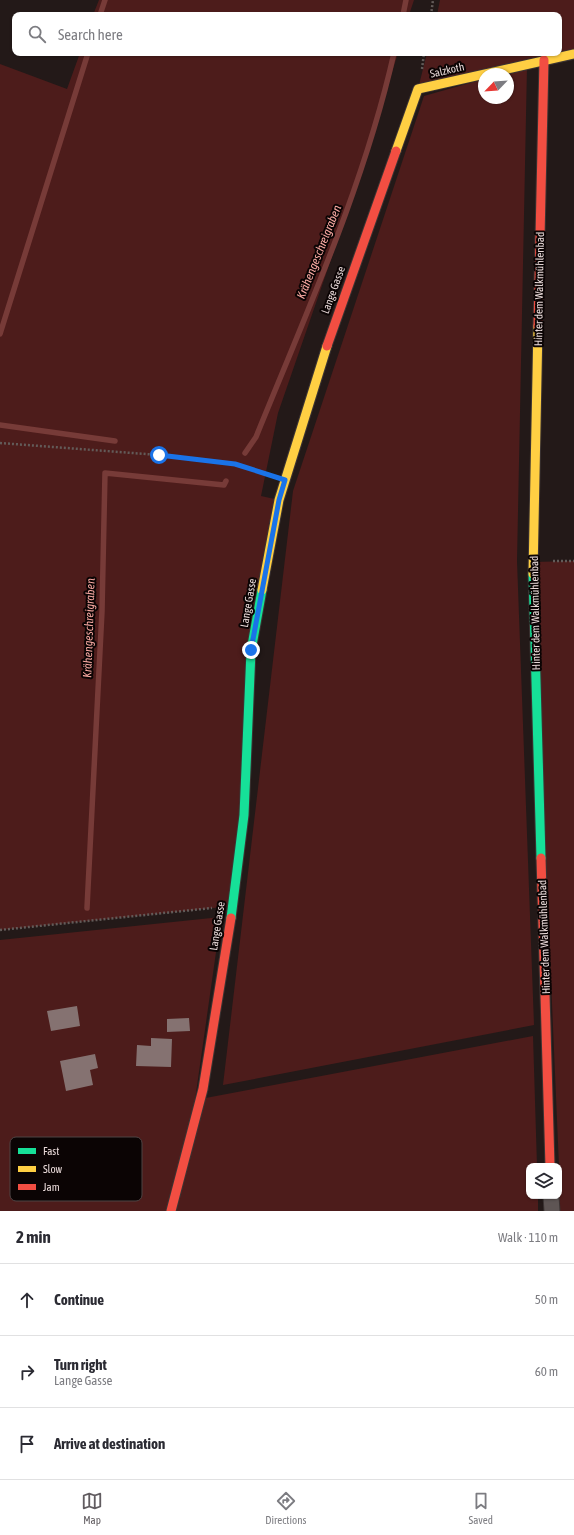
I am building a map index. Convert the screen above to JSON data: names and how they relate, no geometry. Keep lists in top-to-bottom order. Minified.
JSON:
{"streets":{"street":["Salzkoth","Hinter dem Walkmühlenbad","Lange Gasse"]},"crossings":[["Salzkoth","Hinter dem Walkmühlenbad"],["Salzkoth","Lange Gasse"]],"water":["Krähengeschreigraben"],"legend":["Fast","Slow","Jam"],"north":"bottom left","page":{"search":"Search here","heading":["2 min","Walk · 110 m"],"list":[["Continue","50 m"],["Turn right","Lange Gasse","60 m"],"Arrive at destination"],"nav":["Map","Directions","Saved"]}}
